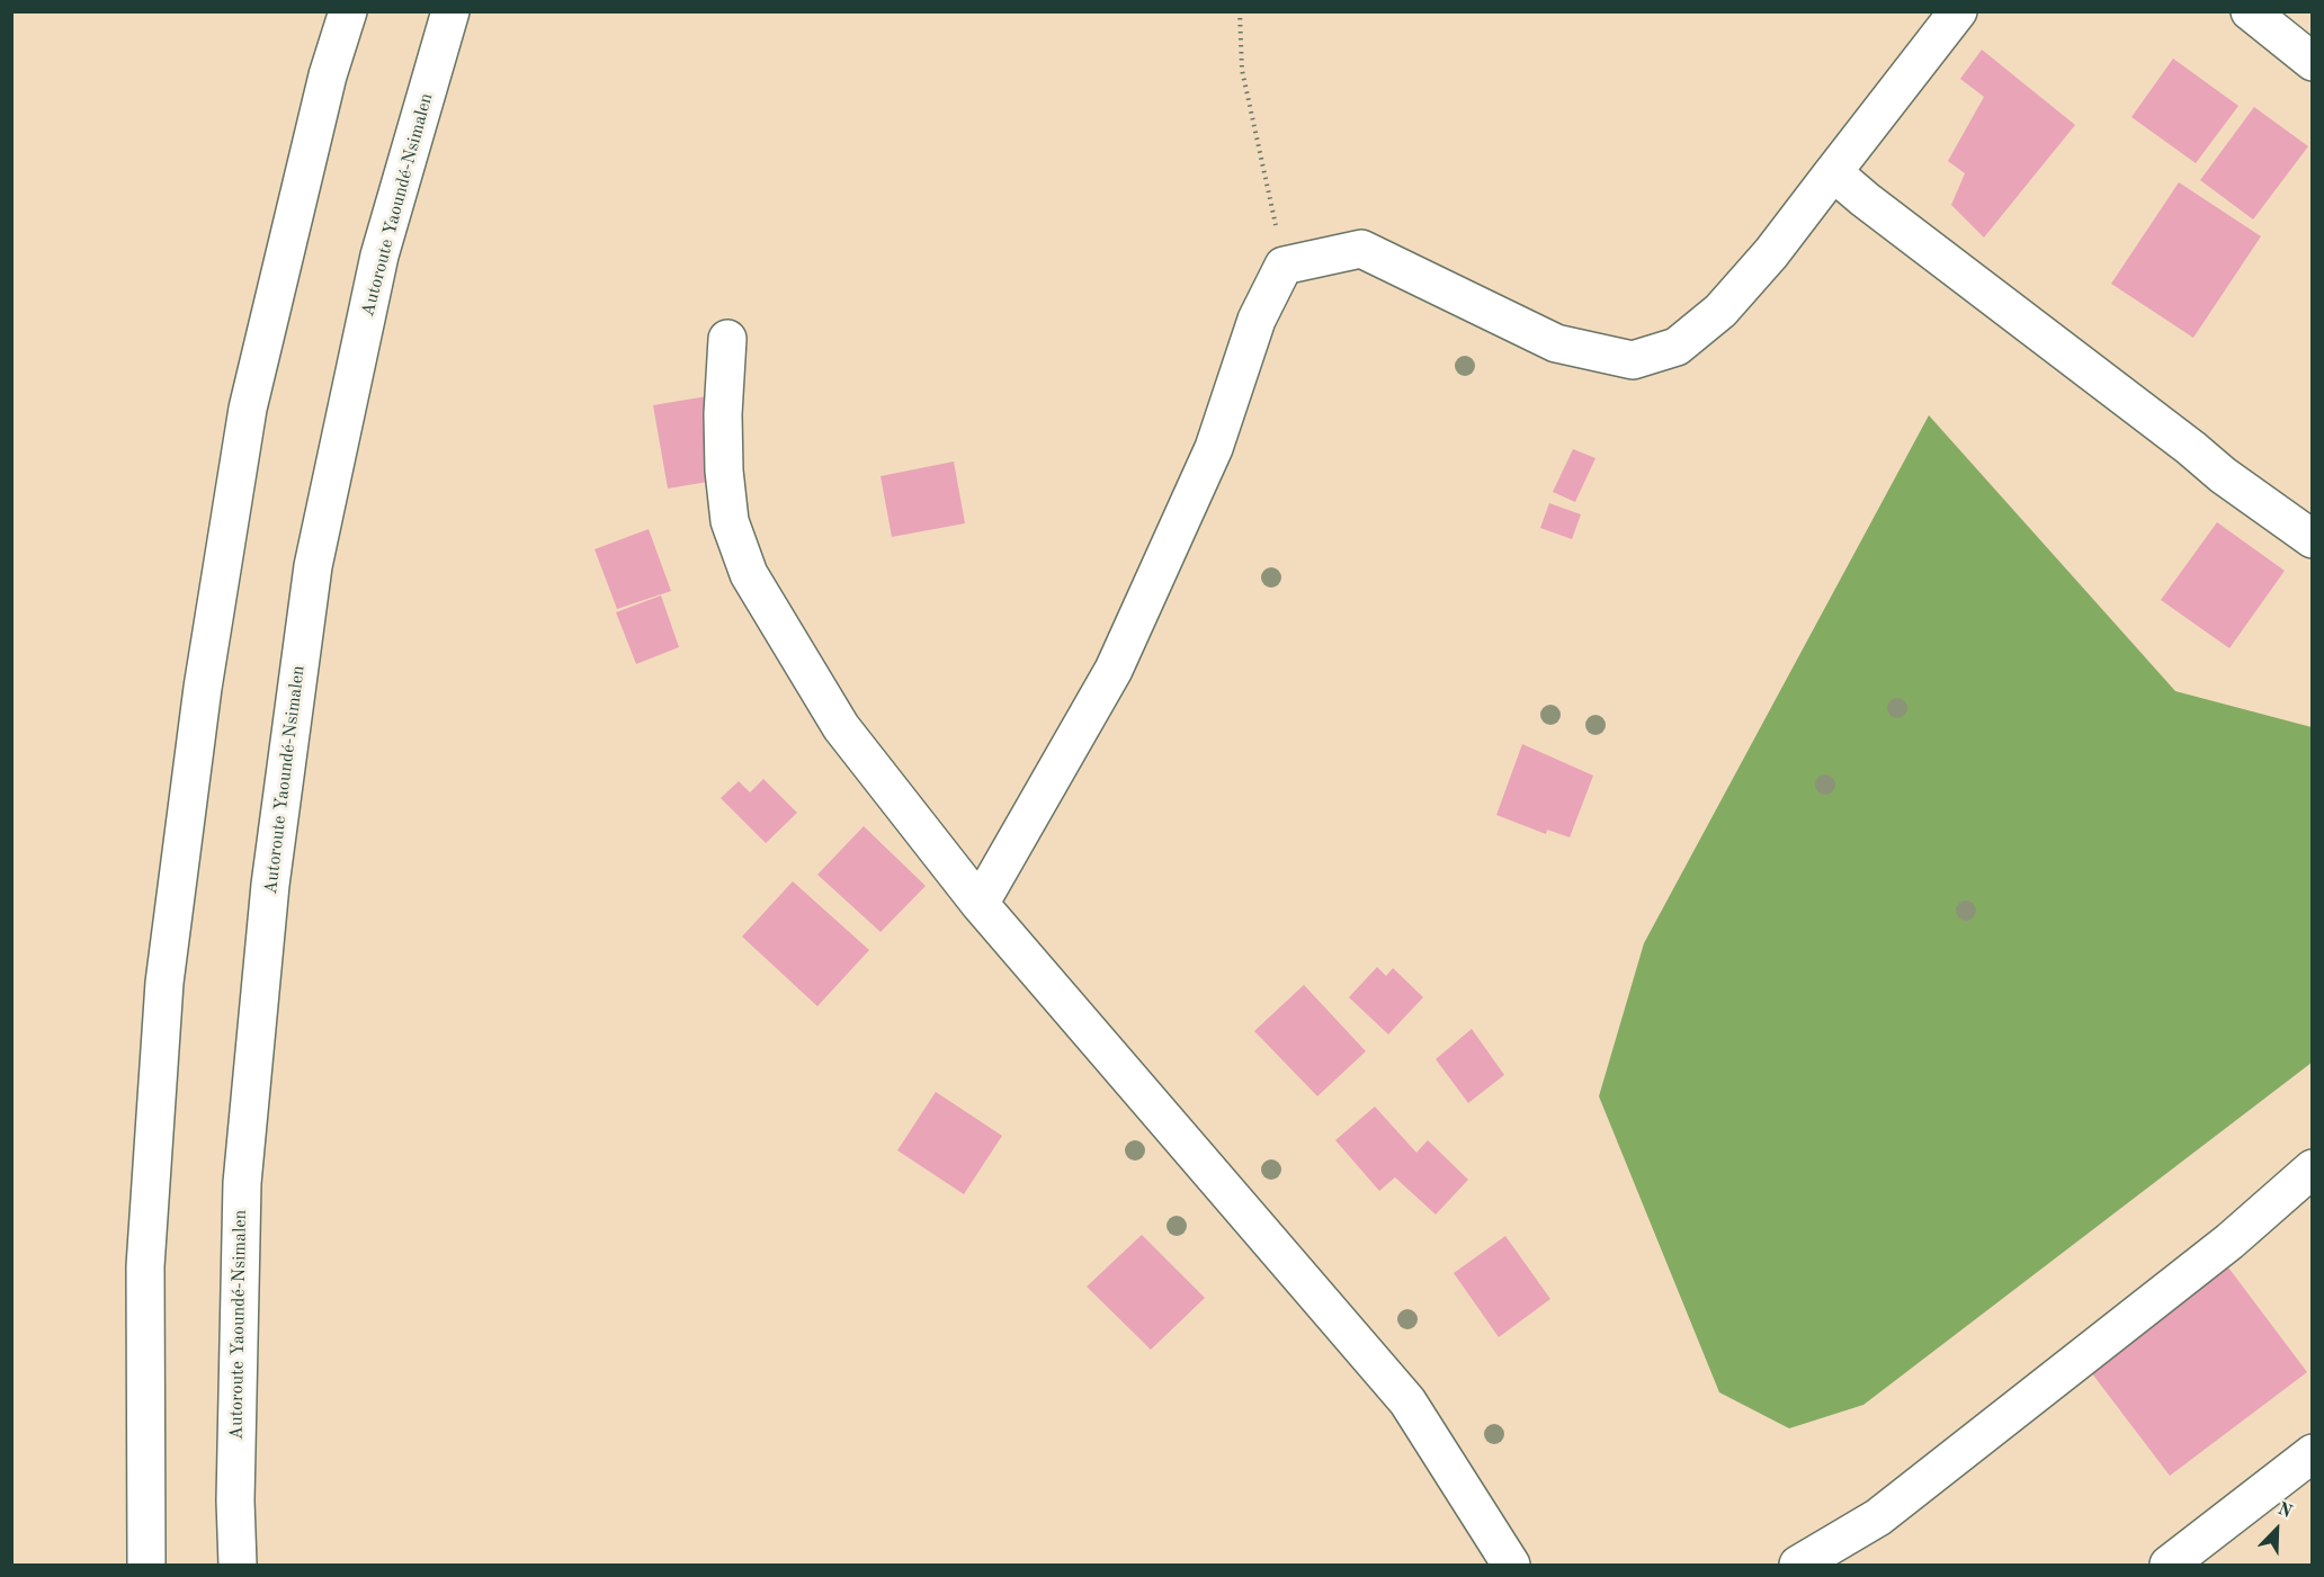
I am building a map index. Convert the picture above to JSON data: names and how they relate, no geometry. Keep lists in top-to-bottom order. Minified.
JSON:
{"streets":{"main road":["Autoroute Yaoundé-Nsimalen"]},"north":"top right"}
